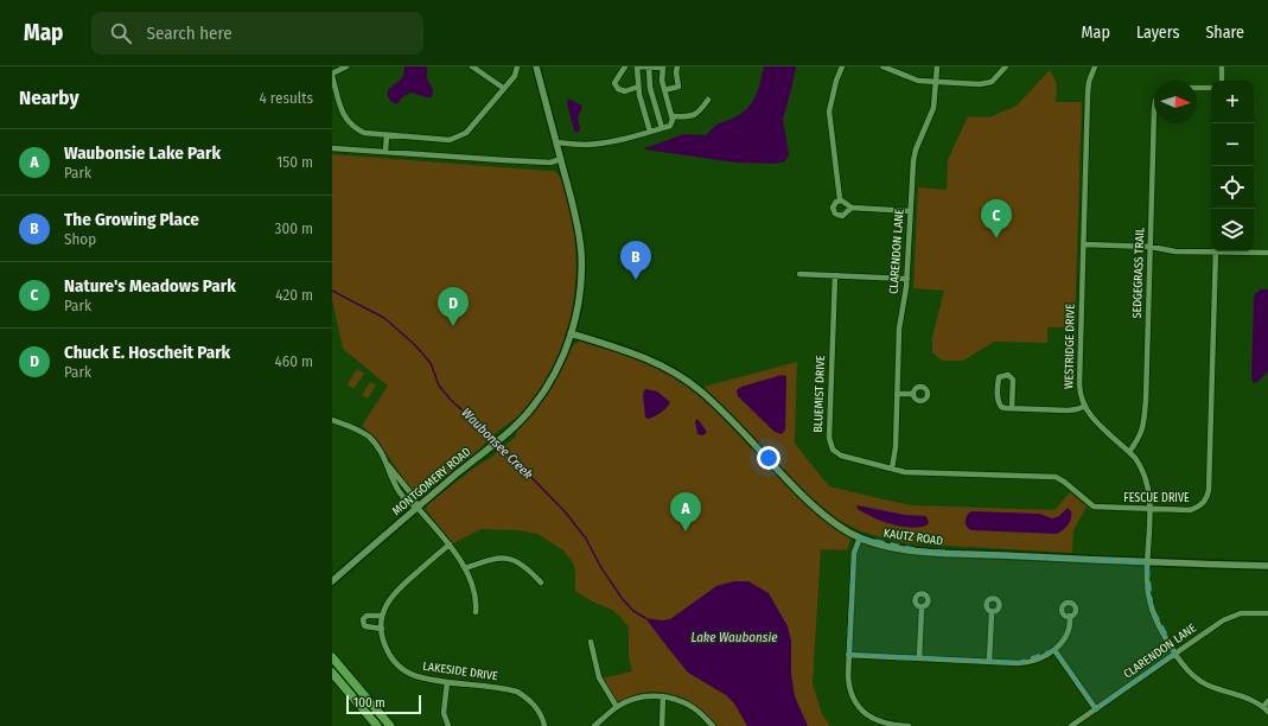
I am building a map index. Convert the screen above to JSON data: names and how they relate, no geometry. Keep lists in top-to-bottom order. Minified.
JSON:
{"streets":{"street":["CLARENDON LANE","SEDGEGRASS TRAIL","WESTRIDGE DRIVE","BLUEMIST DRIVE","MONTGOMERY ROAD","FESCUE DRIVE","KAUTZ ROAD","LAKESIDE DRIVE"]},"crossings":[["CLARENDON LANE","BLUEMIST DRIVE"],["CLARENDON LANE","FESCUE DRIVE"],["BLUEMIST DRIVE","FESCUE DRIVE"],["MONTGOMERY ROAD","KAUTZ ROAD"]],"water":["Waubonsee Creek","Lake Waubonsie"],"scale_bar":"100 m","north":"right","page":{"header":"Map","search":"Search here","nav":["Map","Layers","Share"],"heading":["Nearby","4 results"],"map_buttons":["+","−"],"list":[{"mark":"A","name":"Waubonsie Lake Park","note":"Park","value":"150 m"},{"mark":"B","name":"The Growing Place","note":"Shop","value":"300 m"},{"mark":"C","name":"Nature's Meadows Park","note":"Park","value":"420 m"},{"mark":"D","name":"Chuck E. Hoscheit Park","note":"Park","value":"460 m"}],"pins":["C","B","D","A"],"scale":"100 m"}}
